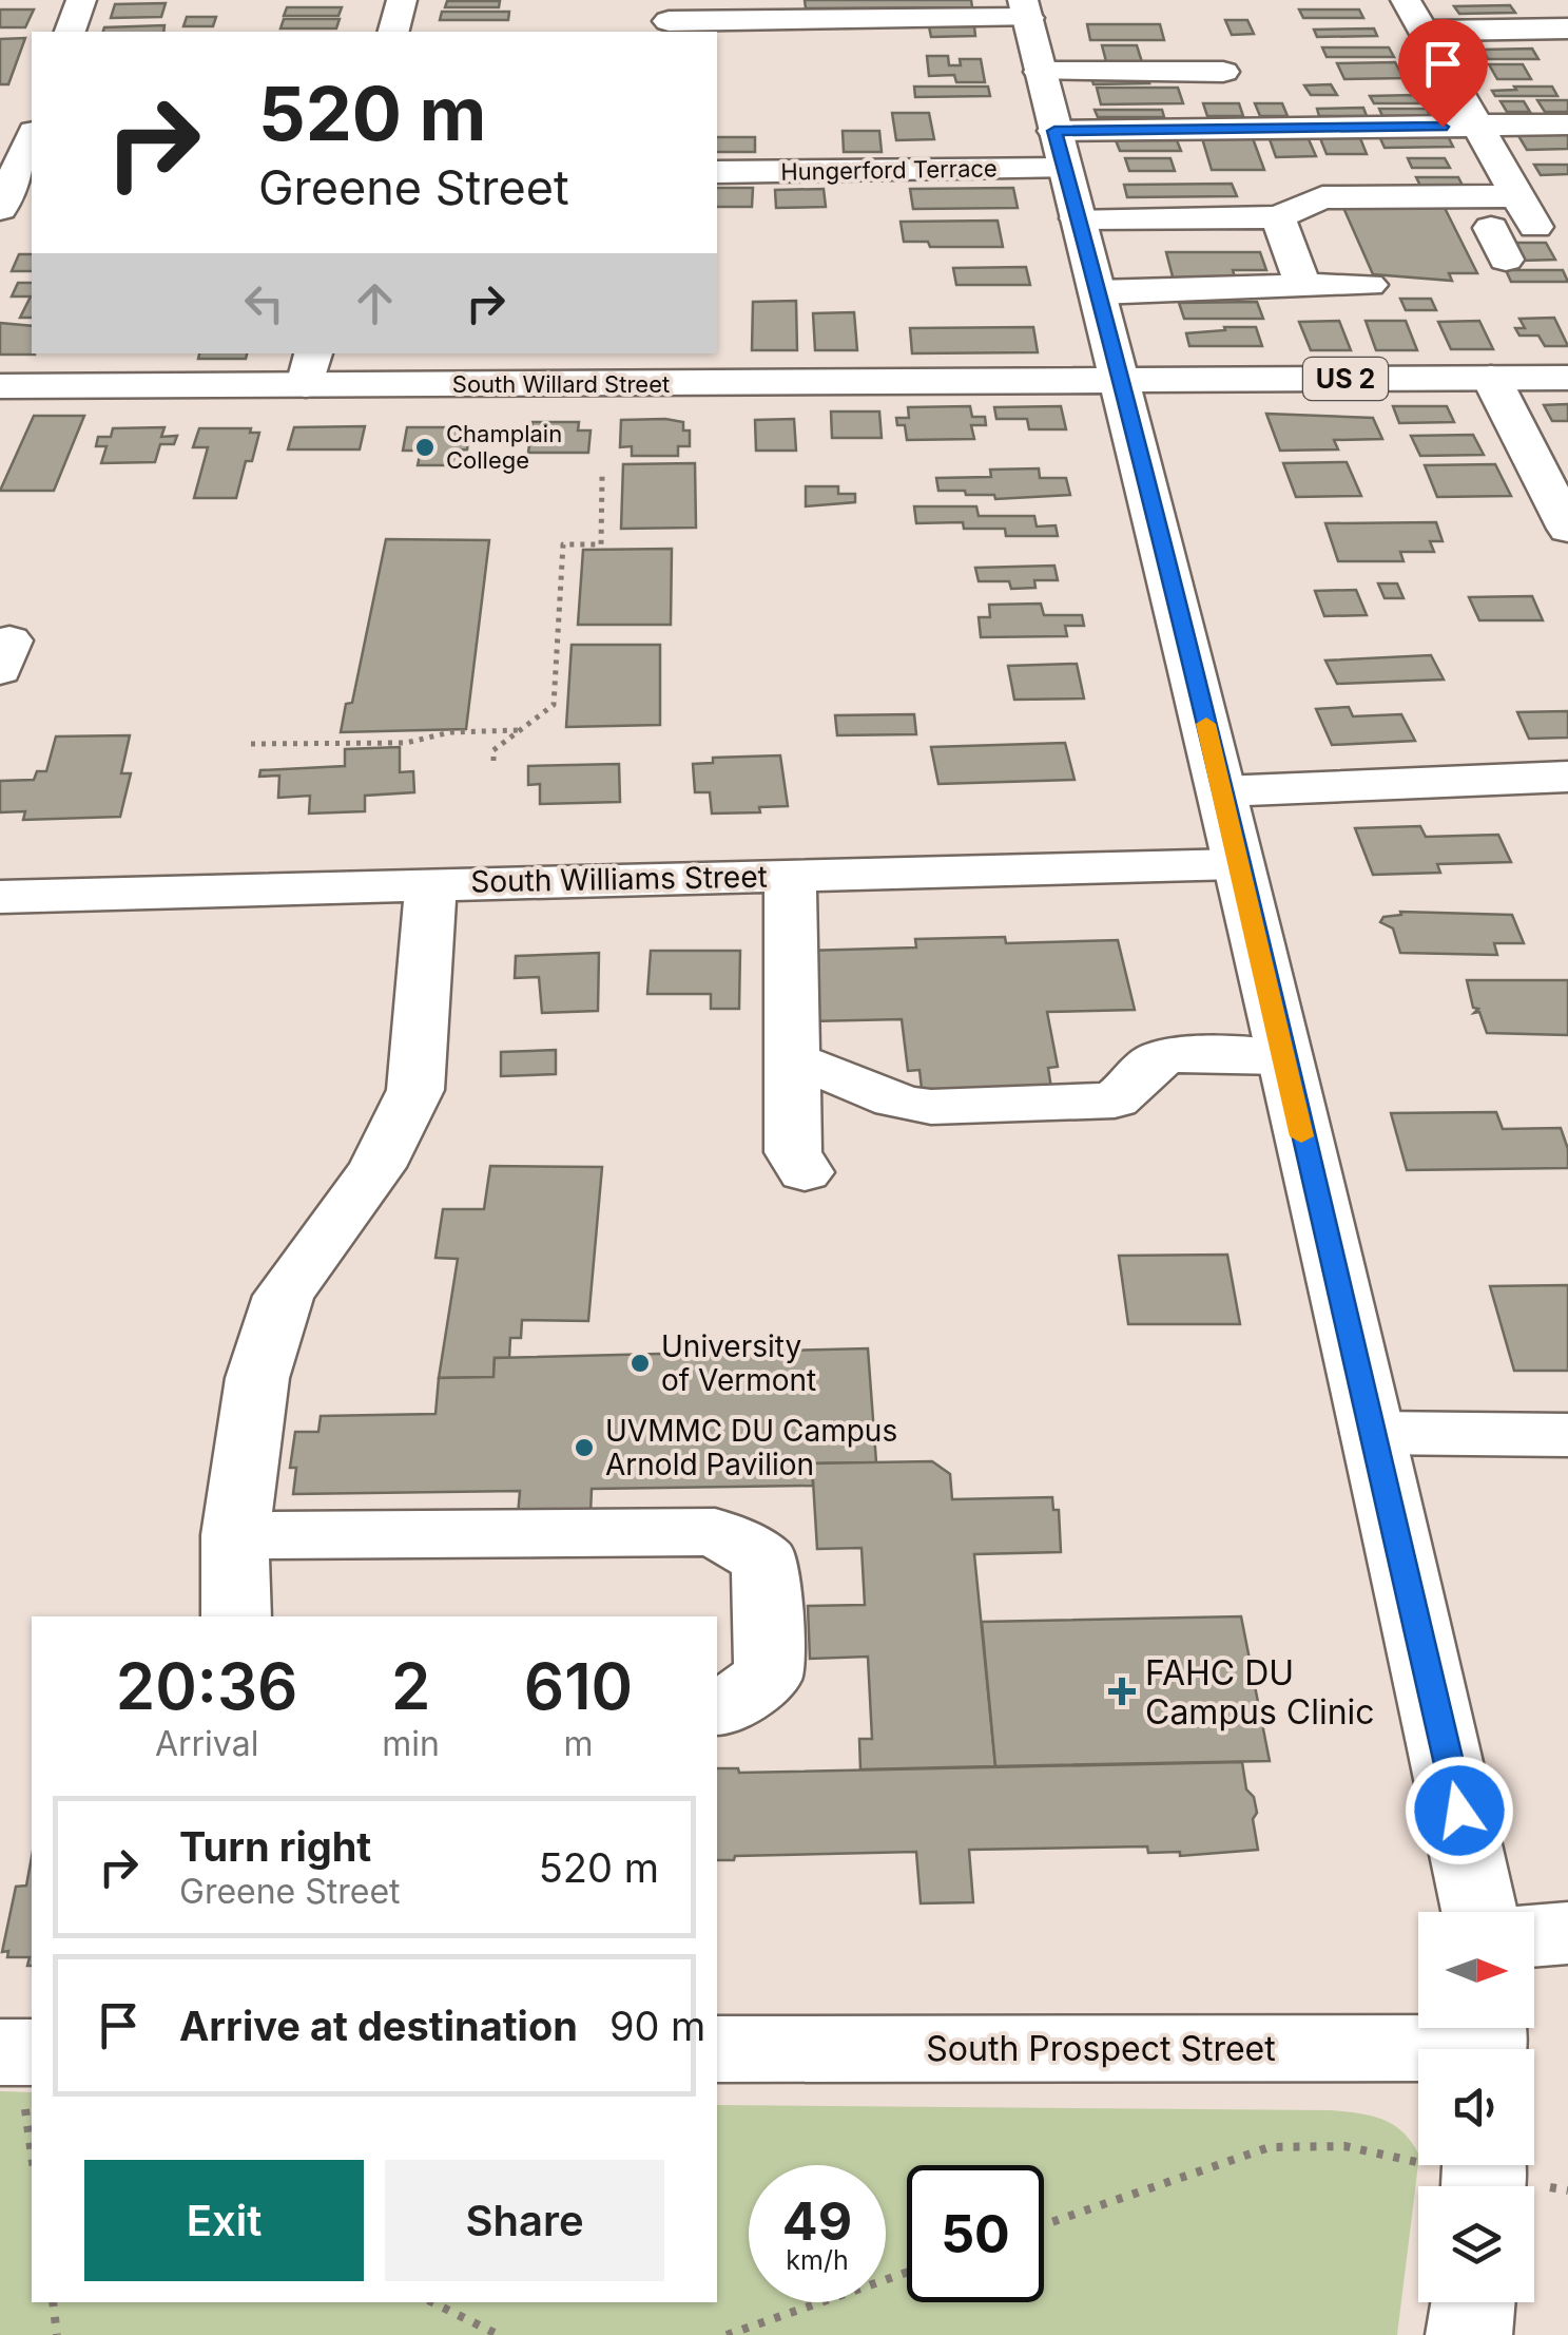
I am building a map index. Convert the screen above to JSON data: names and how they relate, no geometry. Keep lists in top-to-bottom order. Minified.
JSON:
{"streets":{"main road":["Hungerford Terrace","US 2","South Willard Street","South Williams Street","South Prospect Street"]},"crossings":[["US 2","South Willard Street"]],"places":{"other":["Champlain College","University of Vermont","UVMMC DU Campus Arnold Pavilion"],"health":["FAHC DU Campus Clinic"]},"north":"right","page":{"turn":["520 m","Greene Street"],"eta":["20:36","Arrival","2","min","610","m"],"list":[{"name":"Turn right","note":"Greene Street","value":"520 m"},{"name":"Arrive at destination","value":"90 m"}],"buttons":["Exit","Share"],"speed":"49 km/h","limit":"50"}}
